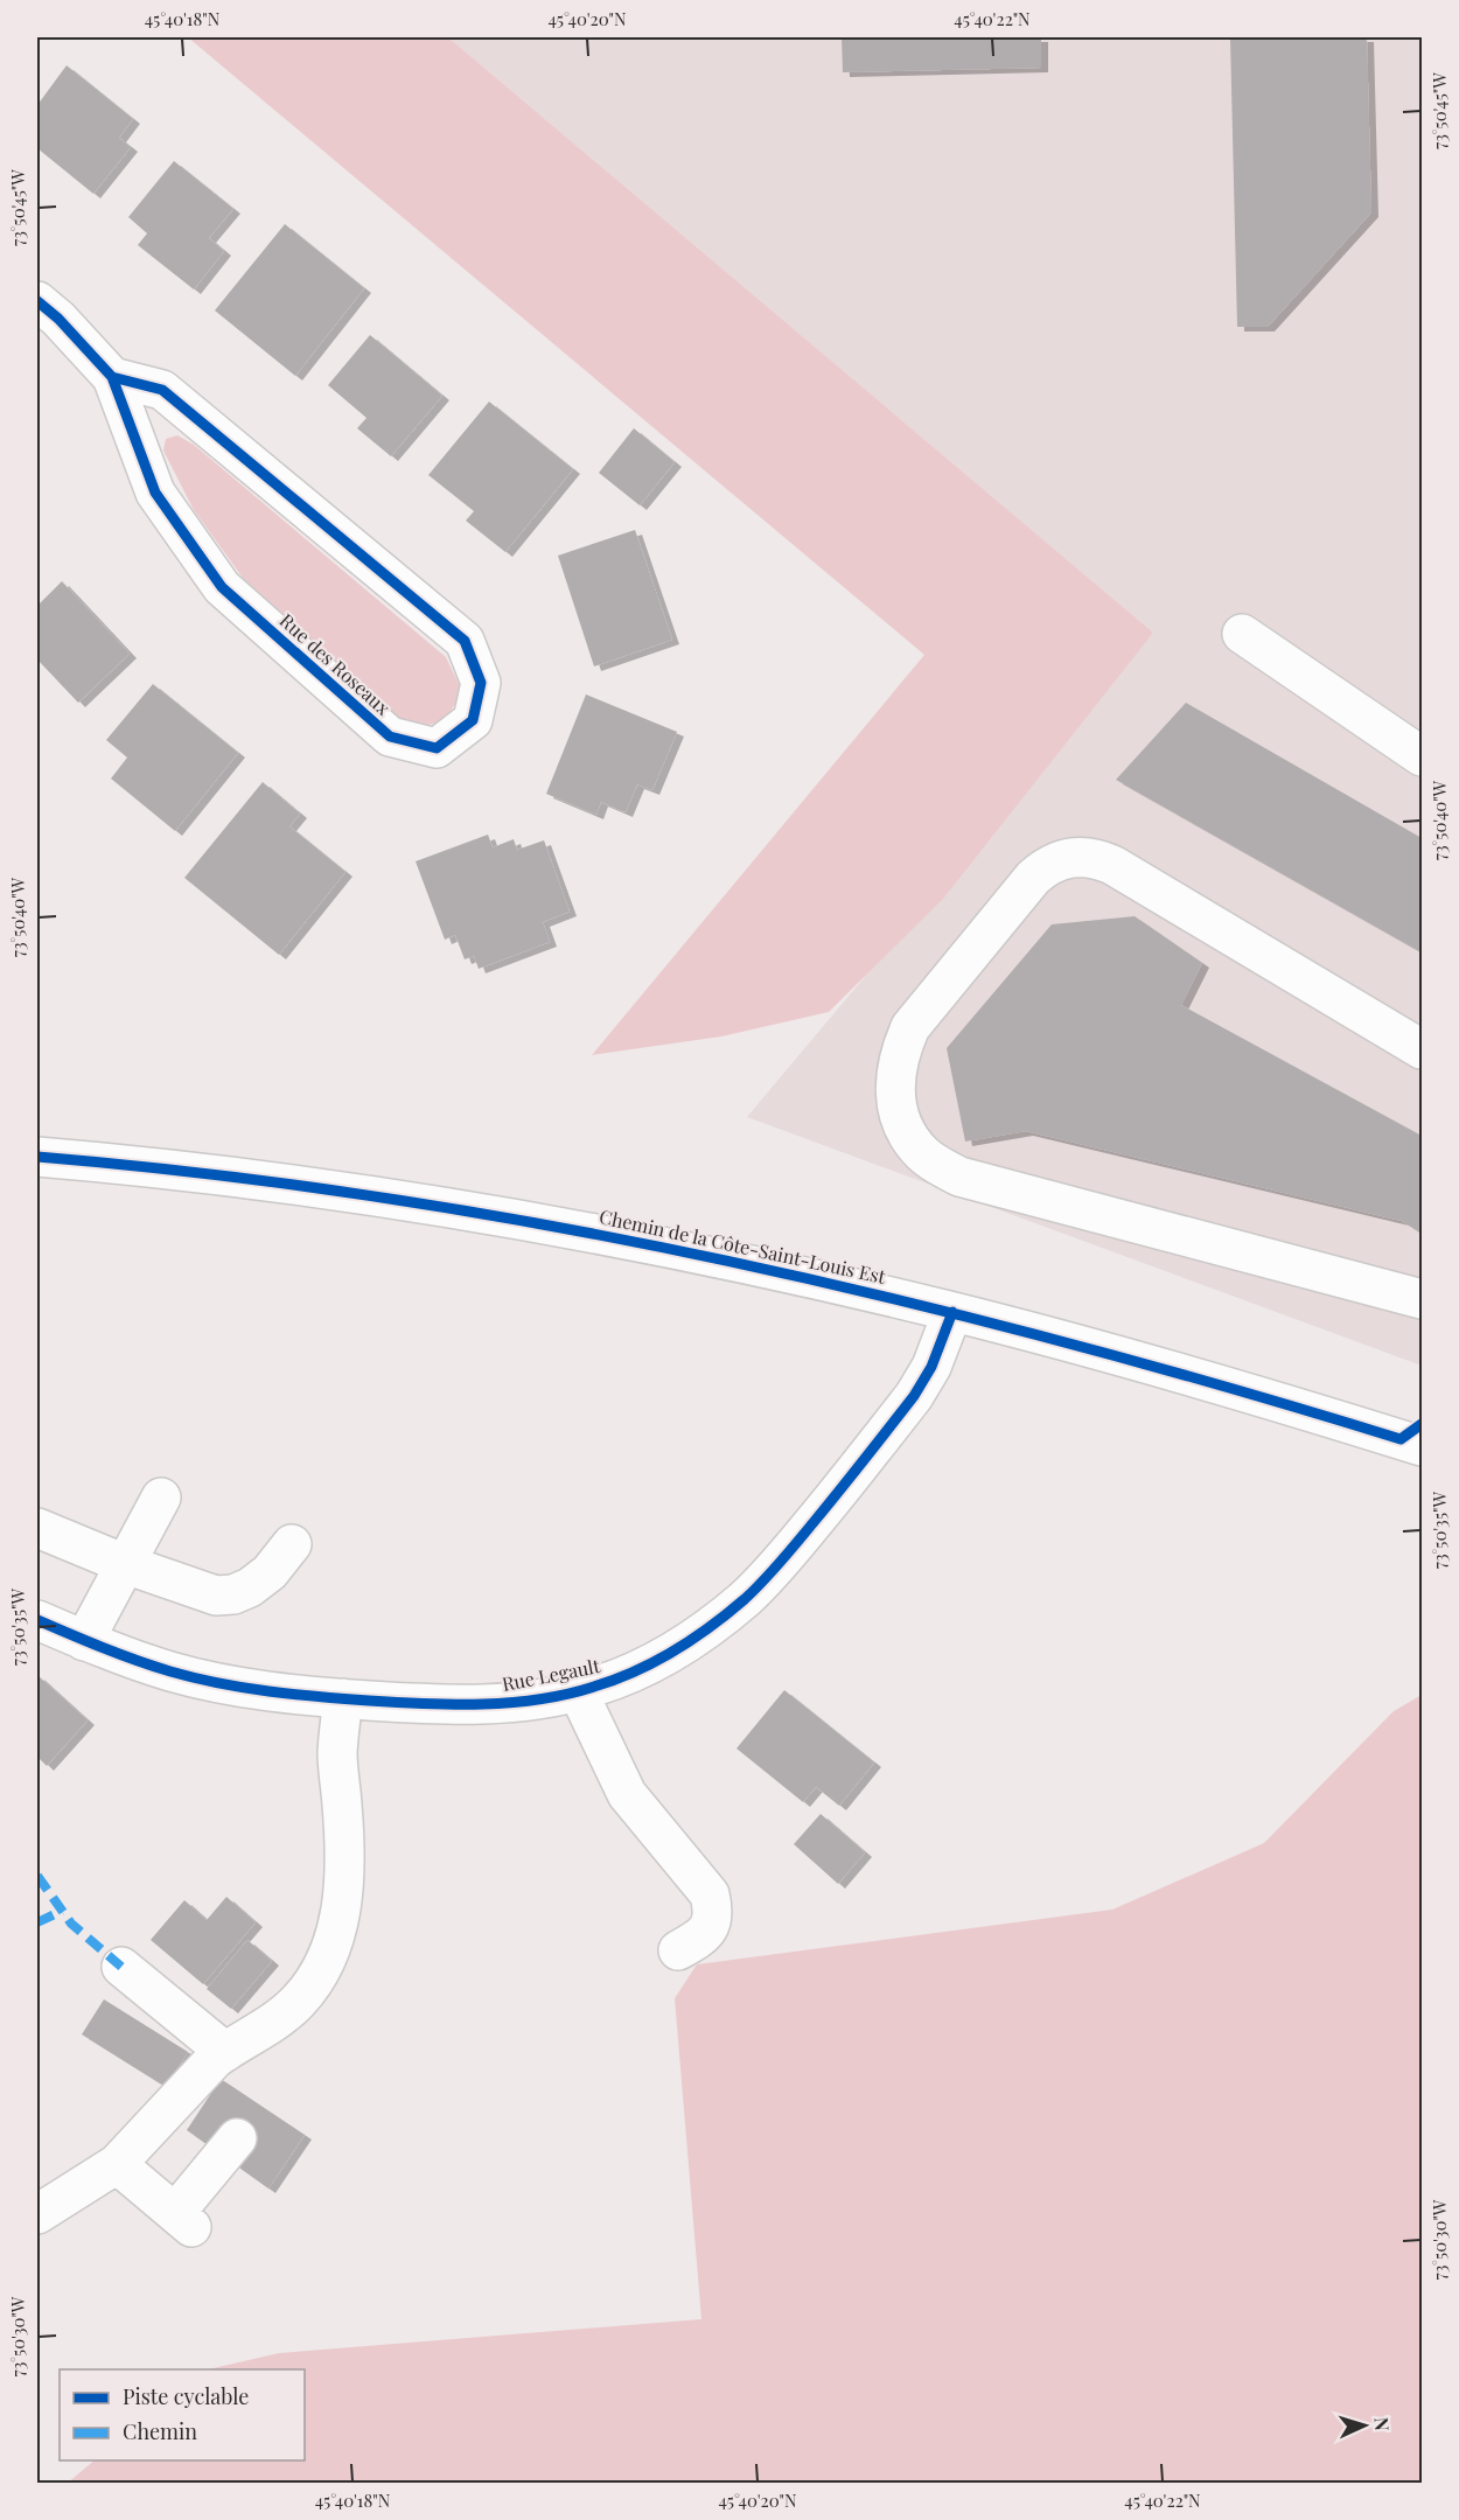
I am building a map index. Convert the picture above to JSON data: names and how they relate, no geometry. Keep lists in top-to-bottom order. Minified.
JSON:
{"streets":{"street":["Rue des Roseaux","Chemin de la Côte-Saint-Louis Est","Rue Legault"]},"crossings":[["Chemin de la Côte-Saint-Louis Est","Rue Legault"]],"legend":["Piste cyclable","Chemin"],"north":"right","coordinates":["45°40'18\"N","45°40'20\"N","45°40'22\"N","73°50'45\"W","73°50'40\"W","73°50'35\"W","73°50'30\"W"]}
